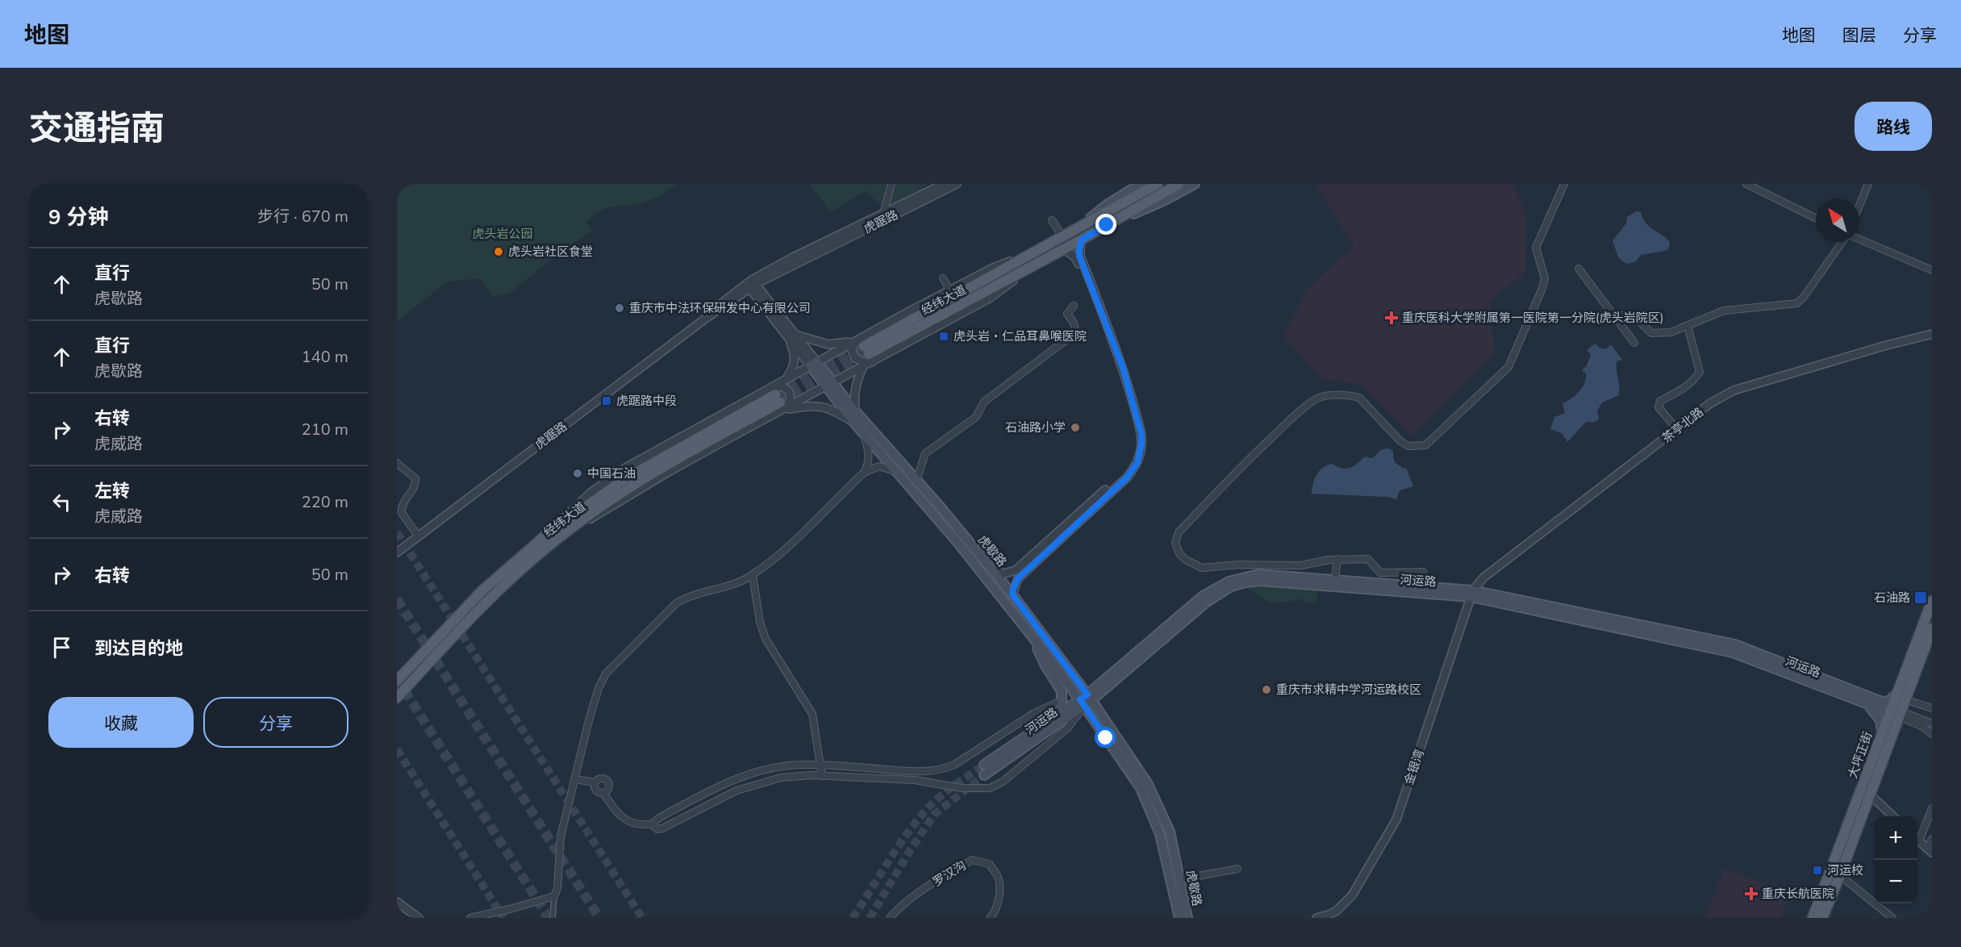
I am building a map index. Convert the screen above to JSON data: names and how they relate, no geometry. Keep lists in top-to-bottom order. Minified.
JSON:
{"streets":{"main road":["经纬大道","虎歇路","河运路","大坪正街"],"street":["虎踞路","茶亭北路","金银湾","罗汉沟"]},"crossings":[["虎踞路","虎歇路"],["茶亭北路","河运路"],["茶亭北路","金银湾"],["虎歇路","河运路"],["河运路","大坪正街"],["河运路","金银湾"]],"parks":["虎头岩公园"],"places":{"other":["虎头岩社区食堂","重庆市中法环保研发中心有限公司","石油路小学","中国石油","重庆市求精中学河运路校区"],"health":["重庆医科大学附属第一医院第一分院(虎头岩院区)","重庆长航医院"],"transit":["虎头岩‧仁品耳鼻喉医院","虎踞路中段","石油路","河运校"]},"north":"top left","page":{"header":"地图","nav":["地图","图层","分享"],"title":"交通指南","buttons":["路线",["收藏","分享"]],"heading":["9 分钟","步行 · 670 m"],"list":[["直行","虎歇路","50 m"],["直行","虎歇路","140 m"],["右转","虎威路","210 m"],["左转","虎威路","220 m"],["右转","50 m"],"到达目的地"],"map_buttons":["+","−"]}}
